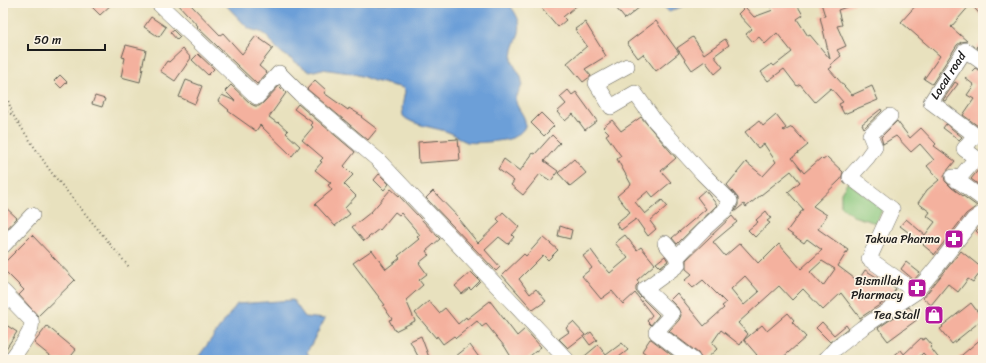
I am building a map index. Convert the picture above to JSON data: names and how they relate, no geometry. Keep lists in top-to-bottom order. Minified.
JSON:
{"streets":{"street":["Local road"]},"places":{"pharmacy":["Takwa Pharma","Bismillah Pharmacy"],"shop":["Tea Stall"]},"scale_bar":"50 m"}
